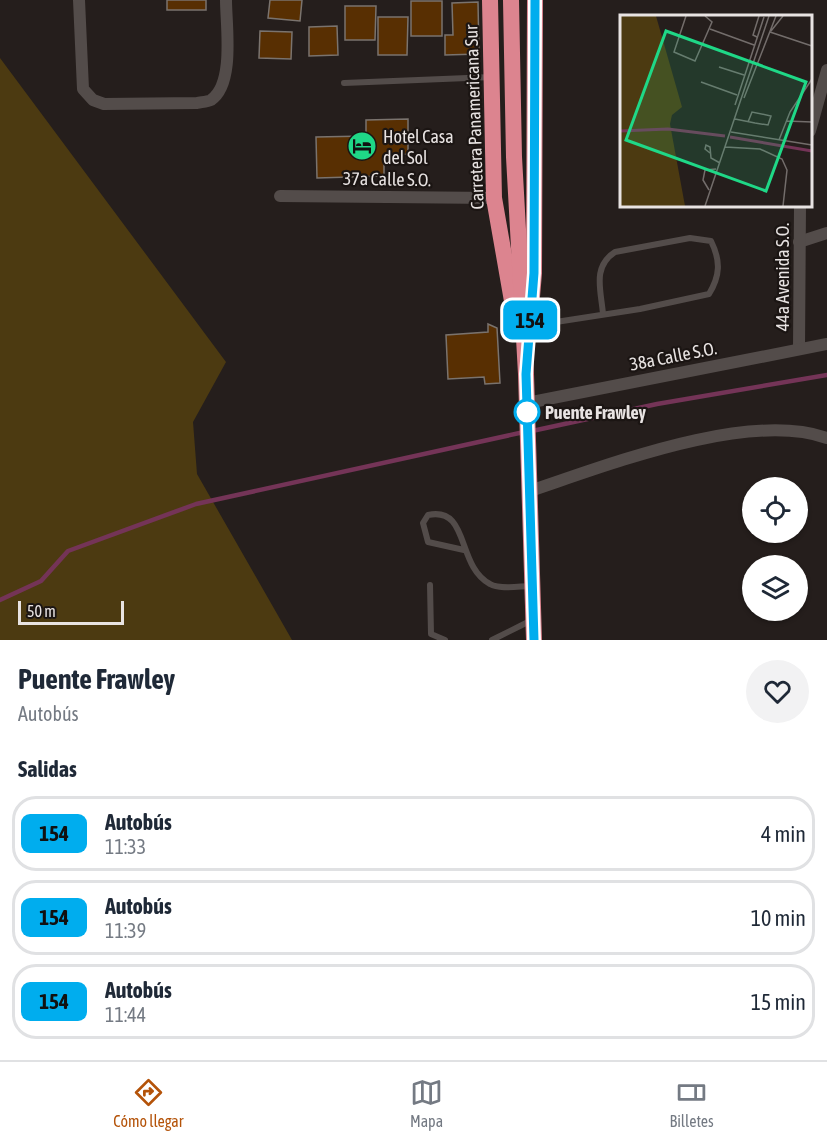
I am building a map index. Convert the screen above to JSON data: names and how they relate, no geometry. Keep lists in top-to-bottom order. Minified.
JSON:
{"streets":{"highway":["Carretera Panamericana Sur"],"street":["37a Calle S.O.","44a Avenida S.O.","38a Calle S.O."]},"crossings":[["Carretera Panamericana Sur","37a Calle S.O."],["Carretera Panamericana Sur","38a Calle S.O."],["44a Avenida S.O.","38a Calle S.O."]],"places":{"hotel":["Hotel Casa del Sol"],"other":["Puente Frawley"]},"lines":["bus line 154"],"scale_bar":"50 m","page":{"on_map":"154","scale":"50 m","heading":[["Puente Frawley","Autobús"],"Salidas"],"list":[{"mark":"154","name":"Autobús","note":"11:33","value":"4 min"},{"mark":"154","name":"Autobús","note":"11:39","value":"10 min"},{"mark":"154","name":"Autobús","note":"11:44","value":"15 min"}],"tabs":["Cómo llegar","Mapa","Billetes"]}}
